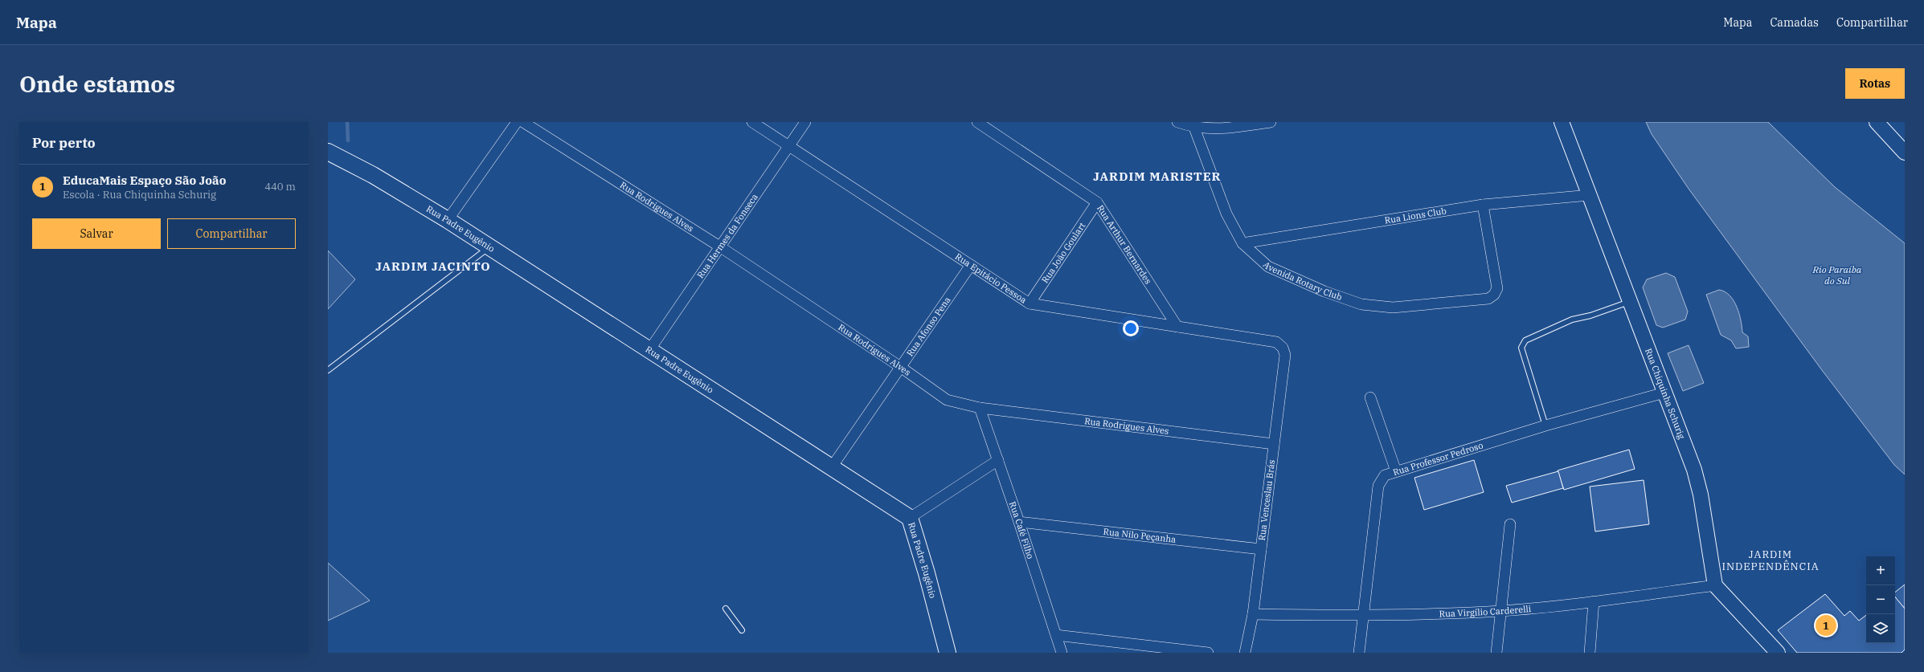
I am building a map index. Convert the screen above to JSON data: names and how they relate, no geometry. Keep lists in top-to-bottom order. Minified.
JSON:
{"streets":{"main road":["Rua Padre Eugênio"],"street":["Rua Rodrigues Alves","Rua Lions Club","Rua Hermes da Fonseca","Rua Arthur Bernardes","Rua João Goulart","Rua Epitácio Pessoa","Avenida Rotary Club","Rua Afonso Pena","Rua Chiquinha Schurig","Rua Professor Pedroso","Rua Venceslau Brás","Rua Café Filho","Rua Nilo Peçanha","Rua Virgílio Carderelli"]},"crossings":[["Rua Rodrigues Alves","Rua Hermes da Fonseca"],["Rua Rodrigues Alves","Rua Afonso Pena"],["Rua Rodrigues Alves","Rua Venceslau Brás"],["Rua Rodrigues Alves","Rua Café Filho"],["Rua Lions Club","Avenida Rotary Club"],["Rua Lions Club","Rua Chiquinha Schurig"],["Rua Padre Eugênio","Rua Hermes da Fonseca"],["Rua Padre Eugênio","Rua Afonso Pena"],["Rua Hermes da Fonseca","Rua Epitácio Pessoa"],["Rua Arthur Bernardes","Rua João Goulart"],["Rua Arthur Bernardes","Rua Epitácio Pessoa"],["Rua João Goulart","Rua Epitácio Pessoa"],["Rua Epitácio Pessoa","Rua Afonso Pena"],["Rua Epitácio Pessoa","Rua Venceslau Brás"],["Rua Chiquinha Schurig","Rua Professor Pedroso"],["Rua Chiquinha Schurig","Rua Virgílio Carderelli"],["Rua Professor Pedroso","Rua Virgílio Carderelli"],["Rua Venceslau Brás","Rua Nilo Peçanha"],["Rua Venceslau Brás","Rua Virgílio Carderelli"],["Rua Café Filho","Rua Nilo Peçanha"]],"districts":["JARDIM MARISTER","JARDIM JACINTO","JARDIM INDEPENDÊNCIA"],"water":["Rio Paraíba do Sul"],"page":{"header":"Mapa","nav":["Mapa","Camadas","Compartilhar"],"buttons":["Rotas",["Salvar","Compartilhar"]],"title":"Onde estamos","heading":"Por perto","list":[{"mark":"1","name":"EducaMais Espaço São João","note":"Escola · Rua Chiquinha Schurig","value":"440 m"}],"map_buttons":["+","−"],"pins":"1"}}
